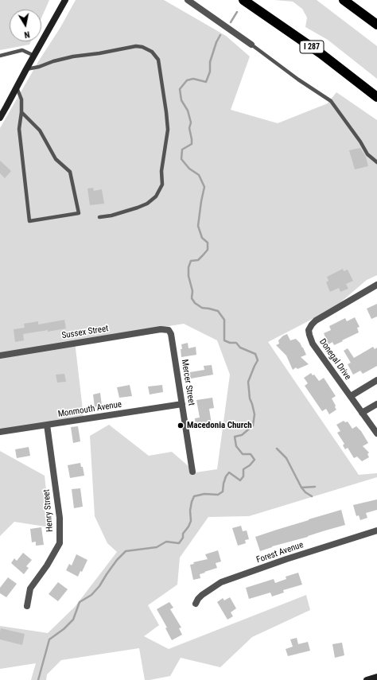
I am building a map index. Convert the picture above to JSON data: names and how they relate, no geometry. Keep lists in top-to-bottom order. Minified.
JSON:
{"streets":{"highway":["I 287"],"street":["Sussex Street","Donegal Drive","Mercer Street","Monmouth Avenue","Henry Street","Forest Avenue"]},"crossings":[["Sussex Street","Mercer Street"],["Mercer Street","Monmouth Avenue"],["Monmouth Avenue","Henry Street"]],"places":["Macedonia Church"],"north":"bottom"}
